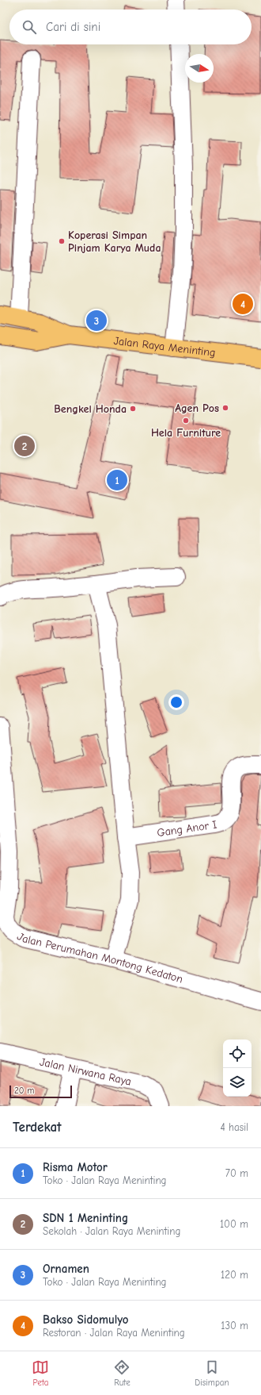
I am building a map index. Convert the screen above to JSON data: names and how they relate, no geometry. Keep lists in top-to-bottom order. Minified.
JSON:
{"streets":{"highway":["Jalan Raya Meninting"],"street":["Gang Anor I","Jalan Perumahan Montong Kedaton","Jalan Nirwana Raya"]},"places":["Koperasi Simpan Pinjam Karya Muda","Agen Pos","Bengkel Honda","Hela Furniture"],"scale_bar":"20 m","north":"right","page":{"search":"Cari di sini","pins":["4","3","2","1"],"scale":"20 m","heading":["Terdekat","4 hasil"],"list":[{"mark":"1","name":"Risma Motor","note":"Toko · Jalan Raya Meninting","value":"70 m"},{"mark":"2","name":"SDN 1 Meninting","note":"Sekolah · Jalan Raya Meninting","value":"100 m"},{"mark":"3","name":"Ornamen","note":"Toko · Jalan Raya Meninting","value":"120 m"},{"mark":"4","name":"Bakso Sidomulyo","note":"Restoran · Jalan Raya Meninting","value":"130 m"}],"nav":["Peta","Rute","Disimpan"]}}
